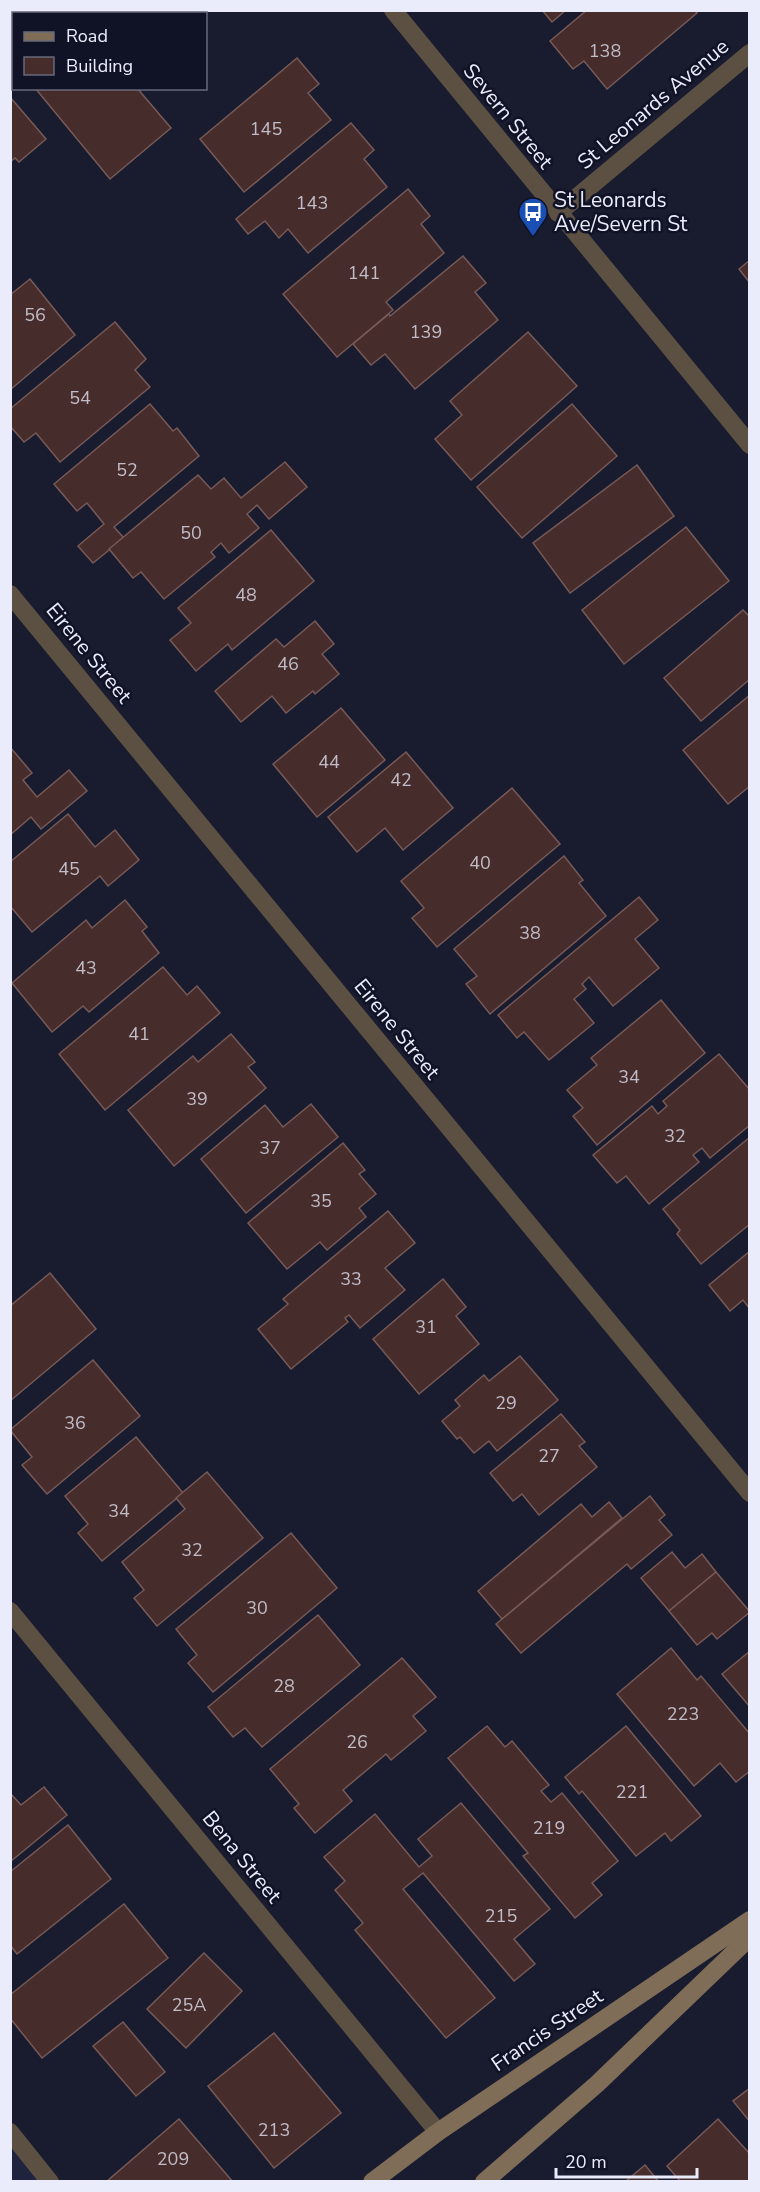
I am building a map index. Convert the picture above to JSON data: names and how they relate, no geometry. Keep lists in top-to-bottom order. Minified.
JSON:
{"streets":{"main road":["Francis Street"],"street":["St Leonards Avenue","Severn Street","Eirene Street","Bena Street"]},"crossings":[["St Leonards Avenue","Severn Street"],["Bena Street","Francis Street"]],"places":{"bus stop":["St Leonards Ave/Severn St"]},"house_numbers":["138","145","143","141","56","139","54","52","50","48","46","44","42","40","45","38","43","41","34","39","32","37","35","33","31","29","36","27","34","32","30","28","223","26","221","219","215","25A","213","209"],"legend":["Road","Building"],"scale_bar":"20 m"}
